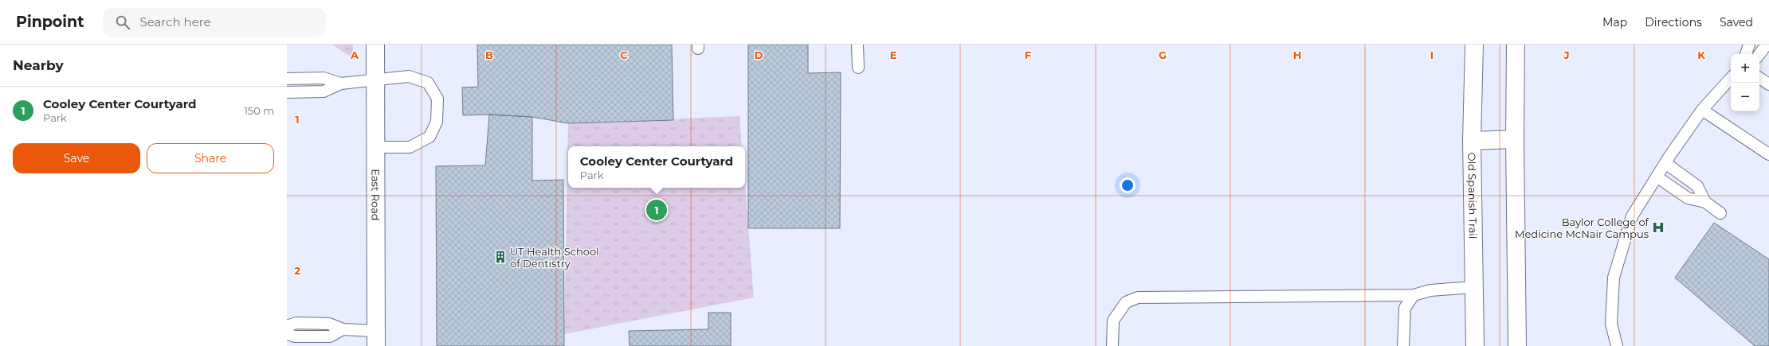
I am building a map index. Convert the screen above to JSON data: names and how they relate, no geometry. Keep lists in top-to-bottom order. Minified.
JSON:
{"streets":{"main road":["East Road","Old Spanish Trail"]},"places":{"hospital":["Baylor College of Medicine McNair Campus"],"building":["UT Health School of Dentistry"]},"page":{"header":"Pinpoint","search":"Search here","nav":["Map","Directions","Saved"],"heading":"Nearby","map_buttons":["+","−"],"list":[{"mark":"1","name":"Cooley Center Courtyard","note":"Park","value":"150 m"}],"buttons":["Save","Share"],"popup":["Cooley Center Courtyard","Park"],"pins":"1"},"grid":{"columns":["A","B","C","D","E","F","G","H","I","J","K"],"rows":["1","2"]}}
